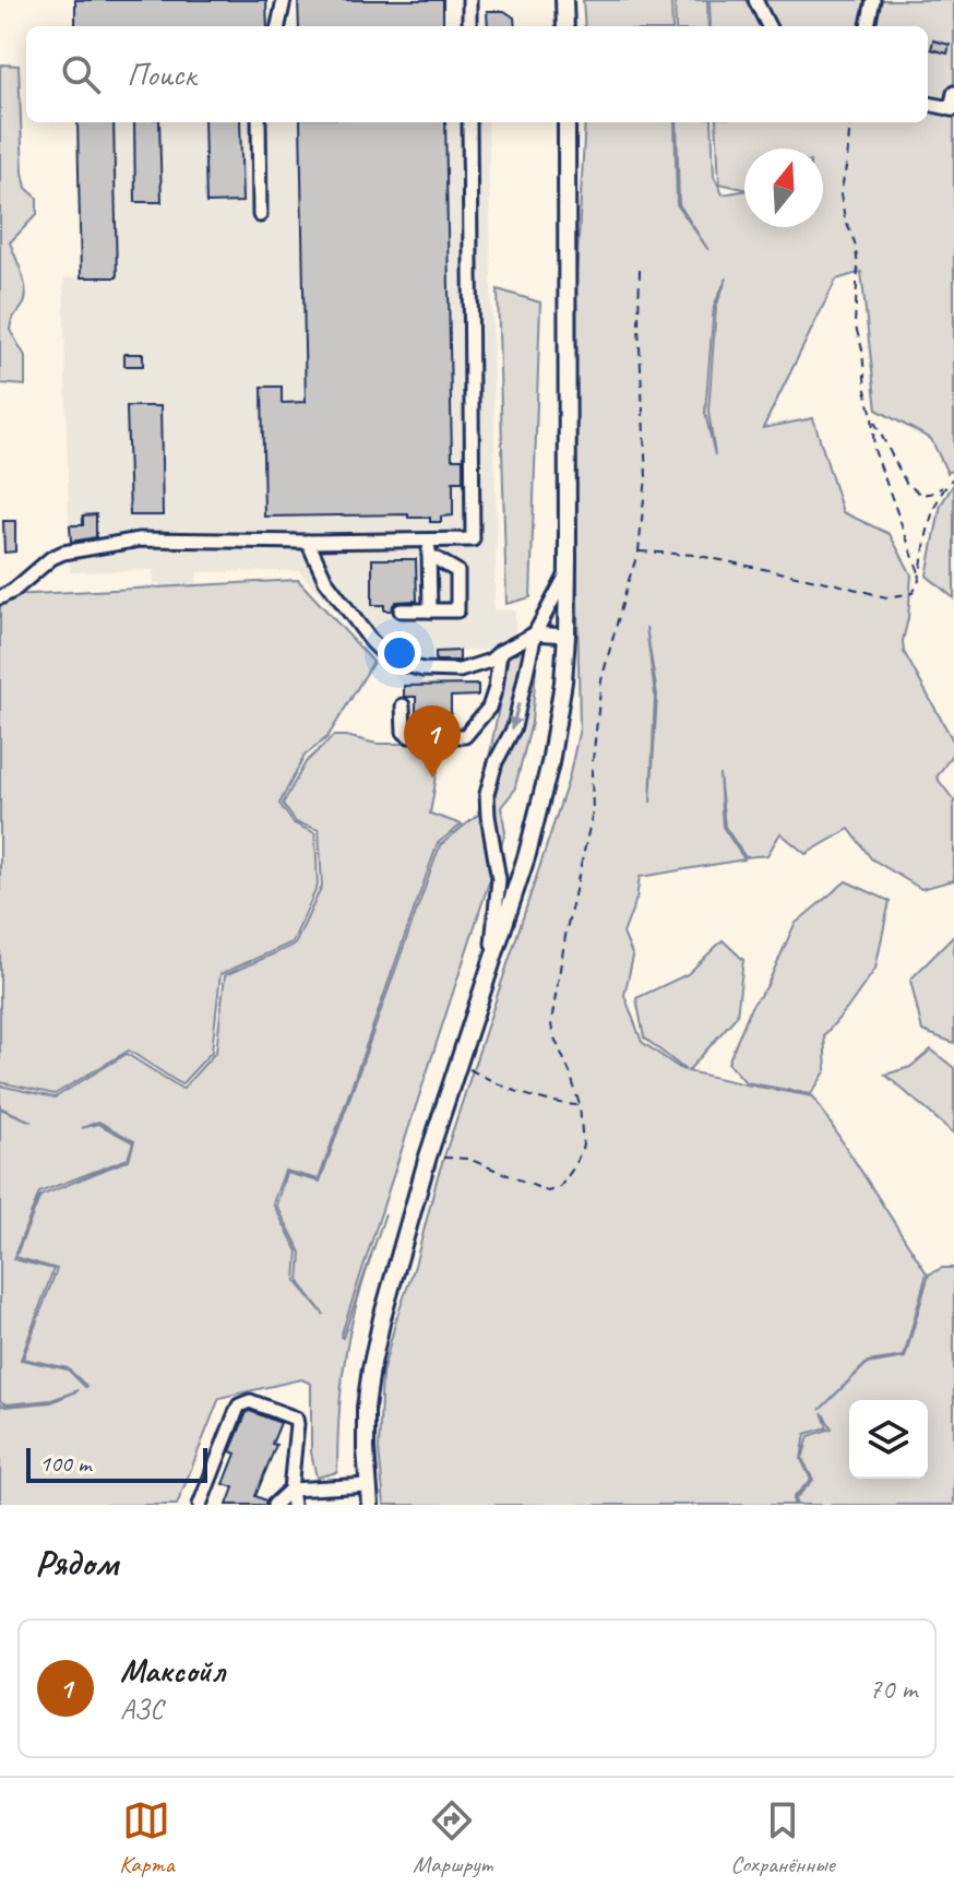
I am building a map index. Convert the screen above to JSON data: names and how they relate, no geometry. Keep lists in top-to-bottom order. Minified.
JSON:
{"scale_bar":"100 m","north":"top","page":{"search":"Поиск","pins":"1","scale":"100 m","heading":"Рядом","list":[{"mark":"1","name":"Максойл","note":"АЗС","value":"70 m"}],"nav":["Карта","Маршрут","Сохранённые"]}}
